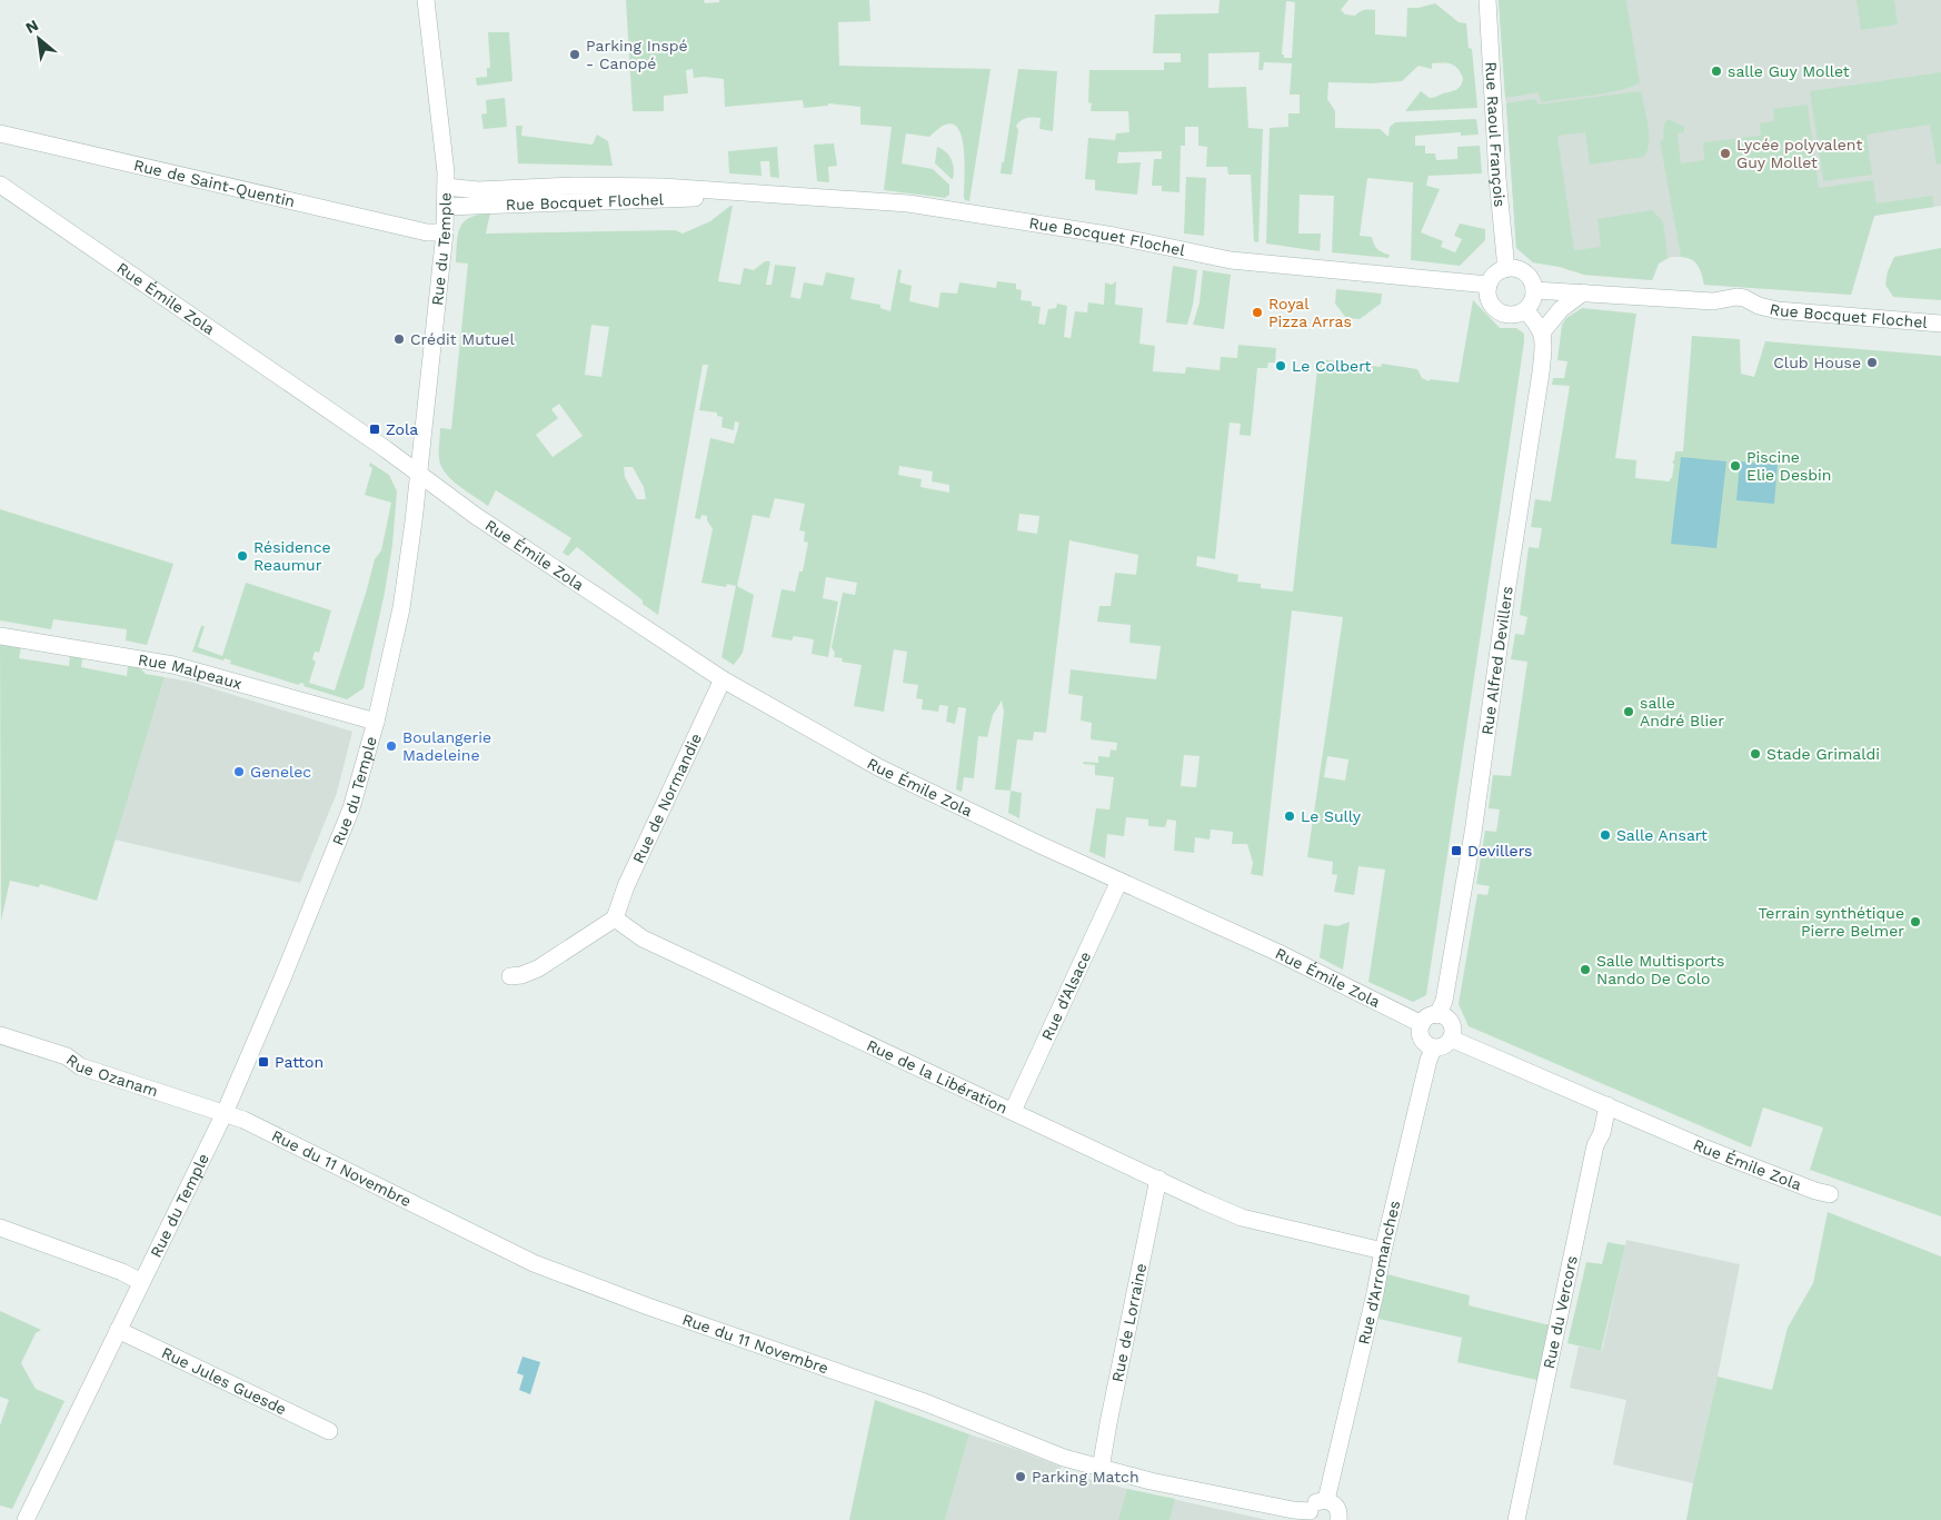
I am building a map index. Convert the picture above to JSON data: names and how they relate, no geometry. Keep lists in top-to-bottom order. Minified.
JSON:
{"streets":{"street":["Rue Raoul François","Rue de Saint-Quentin","Rue Bocquet Flochel","Rue du Temple","Rue Émile Zola","Rue Alfred Devillers","Rue Malpeaux","Rue de Normandie","Rue d'Alsace","Rue Ozanam","Rue de la Libération","Rue du 11 Novembre","Rue d'Arromanches","Rue du Vercors","Rue de Lorraine","Rue Jules Guesde"]},"crossings":[["Rue Raoul François","Rue Bocquet Flochel"],["Rue de Saint-Quentin","Rue du Temple"],["Rue Bocquet Flochel","Rue du Temple"],["Rue du Temple","Rue Émile Zola"],["Rue du Temple","Rue Malpeaux"],["Rue du Temple","Rue Ozanam"],["Rue du Temple","Rue du 11 Novembre"],["Rue du Temple","Rue Jules Guesde"],["Rue Émile Zola","Rue Alfred Devillers"],["Rue Émile Zola","Rue de Normandie"],["Rue Émile Zola","Rue d'Alsace"],["Rue Émile Zola","Rue d'Arromanches"],["Rue Émile Zola","Rue du Vercors"],["Rue Alfred Devillers","Rue d'Arromanches"],["Rue de Normandie","Rue de la Libération"],["Rue d'Alsace","Rue de la Libération"],["Rue Ozanam","Rue du 11 Novembre"],["Rue de la Libération","Rue d'Arromanches"],["Rue de la Libération","Rue de Lorraine"],["Rue du 11 Novembre","Rue de Lorraine"]],"places":{"other":["Parking Inspé - Canopé","salle Guy Mollet","Lycée polyvalent Guy Mollet","Royal Pizza Arras","Crédit Mutuel","Club House","Le Colbert","Piscine Elie Desbin","Résidence Reaumur","salle André Blier","Boulangerie Madeleine","Stade Grimaldi","Genelec","Le Sully","Salle Ansart","Terrain synthétique Pierre Belmer","Salle Multisports Nando De Colo","Parking Match"],"transit":["Zola","Devillers","Patton"]},"north":"top left"}
